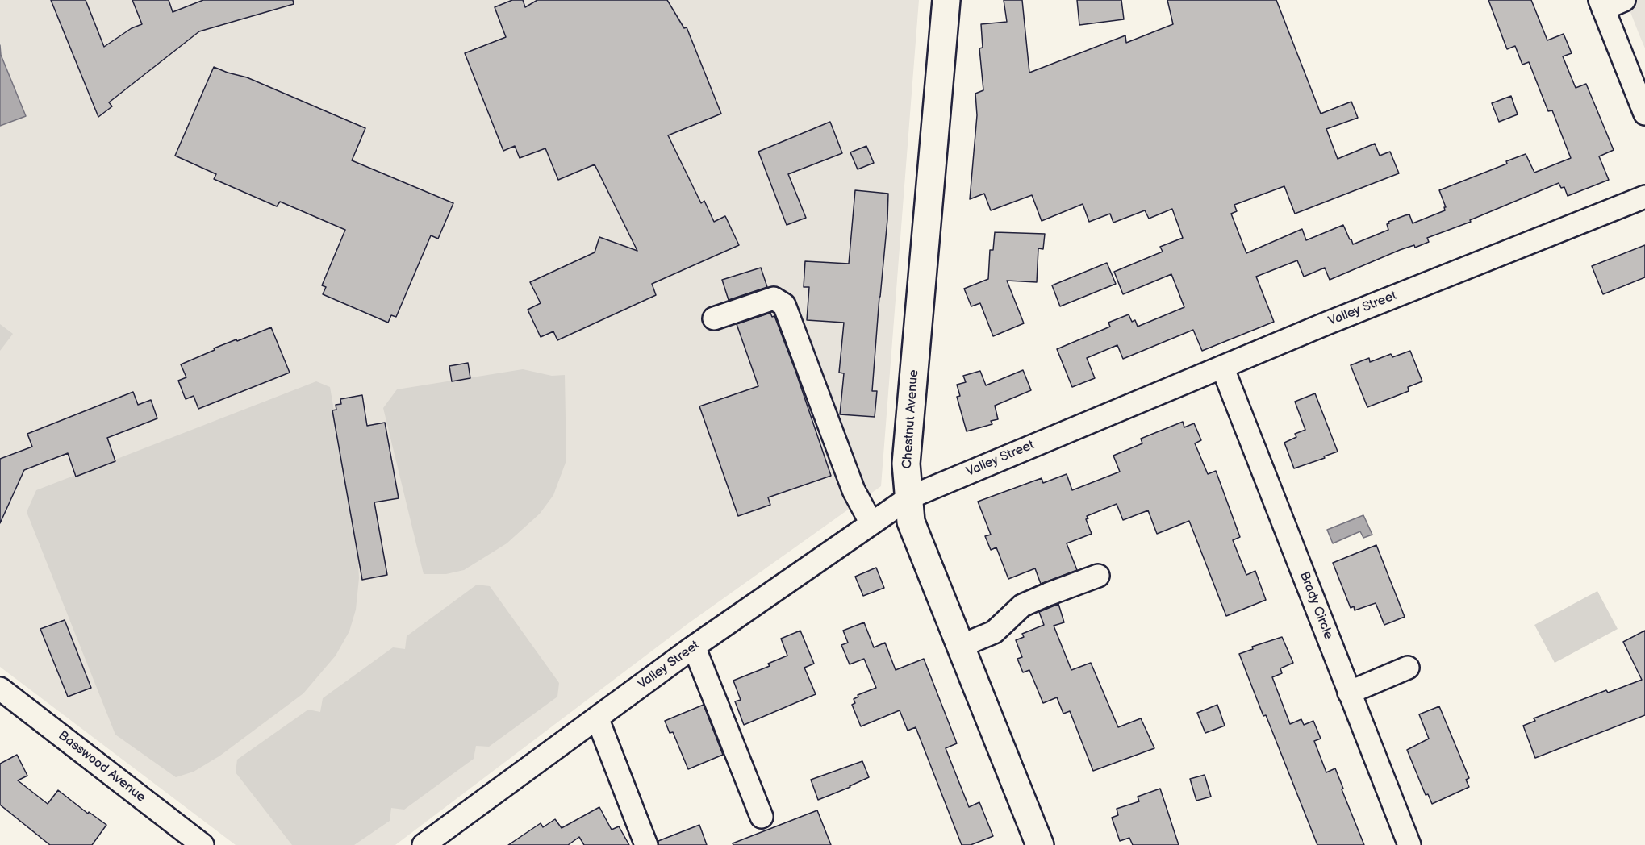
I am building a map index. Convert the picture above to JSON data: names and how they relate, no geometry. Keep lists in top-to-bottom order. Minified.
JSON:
{"streets":{"main road":["Chestnut Avenue"],"street":["Valley Street","Brady Circle","Basswood Avenue"]},"crossings":[["Valley Street","Chestnut Avenue"],["Valley Street","Brady Circle"]]}
